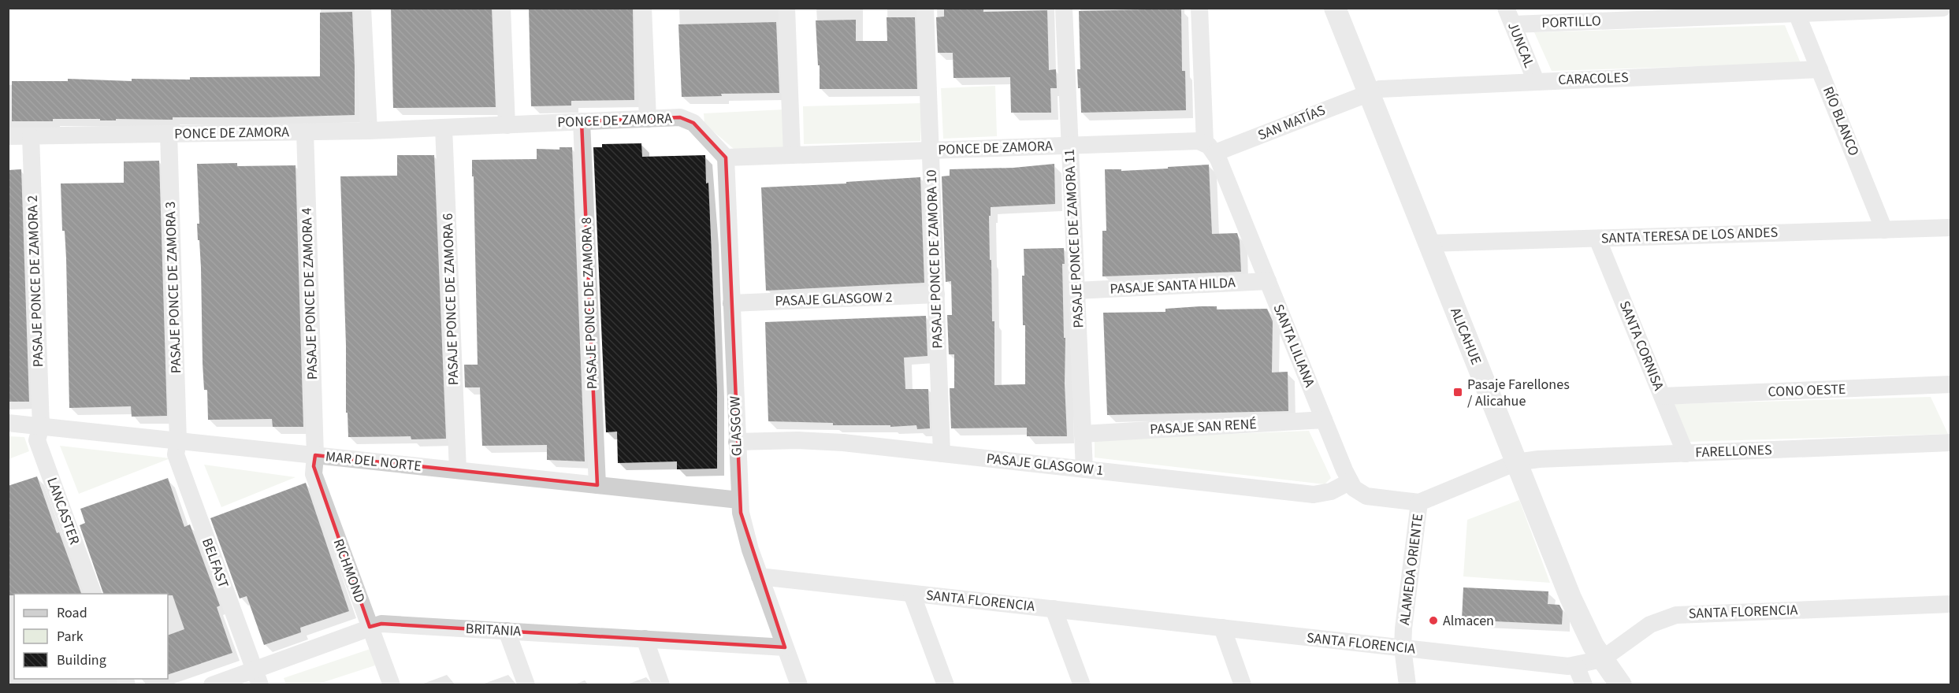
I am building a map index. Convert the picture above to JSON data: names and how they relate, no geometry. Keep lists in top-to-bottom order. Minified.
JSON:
{"streets":{"street":["PORTILLO","JUNCAL","CARACOLES","PONCE DE ZAMORA","RÍO BLANCO","SAN MATÍAS","SANTA TERESA DE LOS ANDES","PASAJE PONCE DE ZAMORA 11","PASAJE PONCE DE ZAMORA 10","PASAJE PONCE DE ZAMORA 2","PASAJE SANTA HILDA","PASAJE PONCE DE ZAMORA 3","PASAJE PONCE DE ZAMORA 4","PASAJE PONCE DE ZAMORA 6","PASAJE GLASGOW 2","PASAJE PONCE DE ZAMORA 8","ALICAHUE","SANTA LILIANA","SANTA CORNISA","CONO OESTE","GLASGOW","PASAJE SAN RENÉ","FARELLONES","MAR DEL NORTE","PASAJE GLASGOW 1","LANCASTER","BELFAST","ALAMEDA ORIENTE","RICHMOND","SANTA FLORENCIA","BRITANIA"]},"crossings":[["PORTILLO","JUNCAL"],["PORTILLO","RÍO BLANCO"],["JUNCAL","CARACOLES"],["CARACOLES","RÍO BLANCO"],["CARACOLES","SAN MATÍAS"],["CARACOLES","ALICAHUE"],["PONCE DE ZAMORA","SAN MATÍAS"],["PONCE DE ZAMORA","PASAJE PONCE DE ZAMORA 11"],["PONCE DE ZAMORA","PASAJE PONCE DE ZAMORA 10"],["PONCE DE ZAMORA","PASAJE PONCE DE ZAMORA 2"],["PONCE DE ZAMORA","PASAJE PONCE DE ZAMORA 3"],["PONCE DE ZAMORA","PASAJE PONCE DE ZAMORA 4"],["PONCE DE ZAMORA","PASAJE PONCE DE ZAMORA 6"],["PONCE DE ZAMORA","PASAJE PONCE DE ZAMORA 8"],["PONCE DE ZAMORA","SANTA LILIANA"],["PONCE DE ZAMORA","GLASGOW"],["RÍO BLANCO","SANTA TERESA DE LOS ANDES"],["SAN MATÍAS","ALICAHUE"],["SAN MATÍAS","SANTA LILIANA"],["SANTA TERESA DE LOS ANDES","ALICAHUE"],["SANTA TERESA DE LOS ANDES","SANTA CORNISA"],["PASAJE PONCE DE ZAMORA 11","PASAJE SANTA HILDA"],["PASAJE PONCE DE ZAMORA 11","PASAJE SAN RENÉ"],["PASAJE PONCE DE ZAMORA 11","PASAJE GLASGOW 1"],["PASAJE PONCE DE ZAMORA 10","PASAJE GLASGOW 2"],["PASAJE PONCE DE ZAMORA 10","PASAJE GLASGOW 1"],["PASAJE PONCE DE ZAMORA 2","MAR DEL NORTE"],["PASAJE PONCE DE ZAMORA 2","LANCASTER"],["PASAJE SANTA HILDA","SANTA LILIANA"],["PASAJE PONCE DE ZAMORA 3","MAR DEL NORTE"],["PASAJE PONCE DE ZAMORA 3","BELFAST"],["PASAJE PONCE DE ZAMORA 4","MAR DEL NORTE"],["PASAJE PONCE DE ZAMORA 4","RICHMOND"],["PASAJE PONCE DE ZAMORA 6","MAR DEL NORTE"],["PASAJE GLASGOW 2","GLASGOW"],["PASAJE PONCE DE ZAMORA 8","MAR DEL NORTE"],["ALICAHUE","FARELLONES"],["ALICAHUE","ALAMEDA ORIENTE"],["ALICAHUE","SANTA FLORENCIA"],["SANTA LILIANA","PASAJE SAN RENÉ"],["SANTA LILIANA","PASAJE GLASGOW 1"],["SANTA LILIANA","ALAMEDA ORIENTE"],["SANTA CORNISA","CONO OESTE"],["SANTA CORNISA","FARELLONES"],["GLASGOW","MAR DEL NORTE"],["GLASGOW","PASAJE GLASGOW 1"],["GLASGOW","SANTA FLORENCIA"],["GLASGOW","BRITANIA"],["FARELLONES","ALAMEDA ORIENTE"],["MAR DEL NORTE","LANCASTER"],["MAR DEL NORTE","BELFAST"],["MAR DEL NORTE","RICHMOND"],["BELFAST","BRITANIA"],["ALAMEDA ORIENTE","SANTA FLORENCIA"],["RICHMOND","BRITANIA"]],"places":{"transit":["Pasaje Farellones / Alicahue"],"other":["Almacen"]},"legend":["Road","Park","Building"]}
